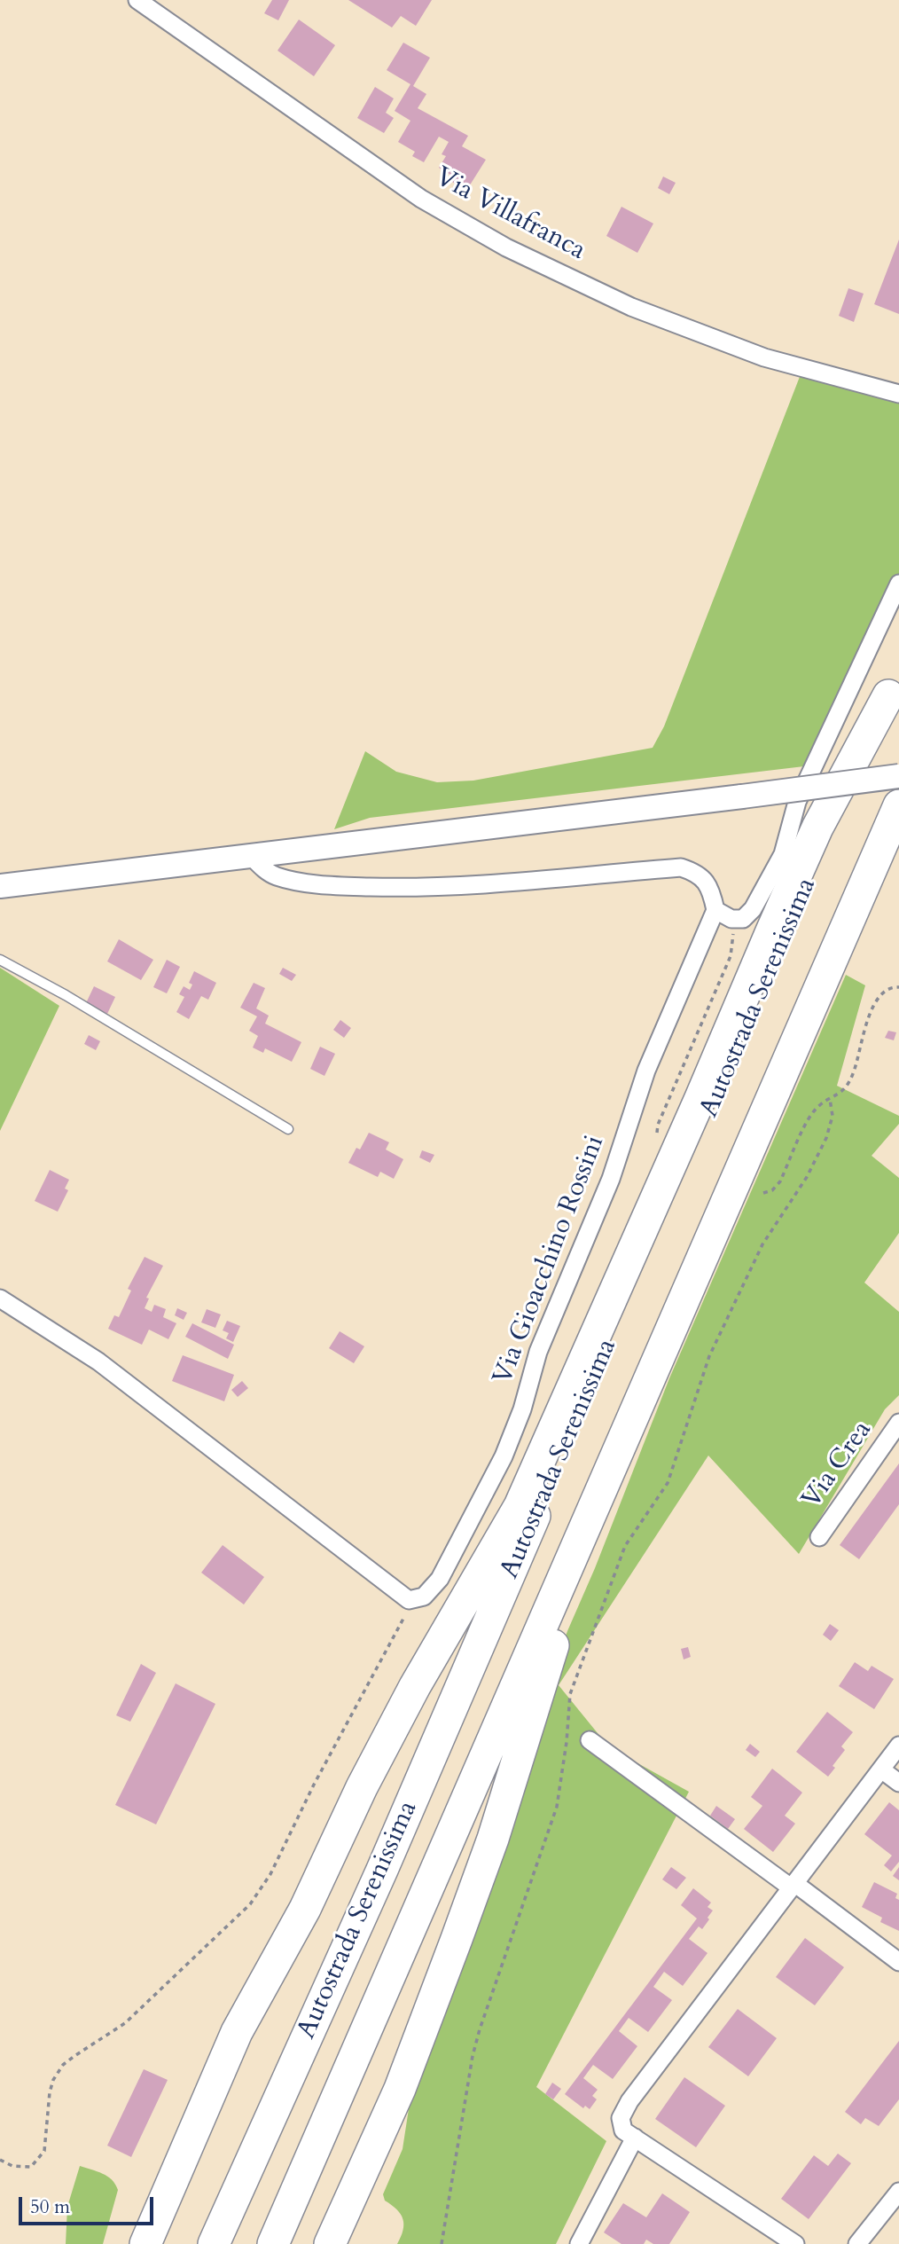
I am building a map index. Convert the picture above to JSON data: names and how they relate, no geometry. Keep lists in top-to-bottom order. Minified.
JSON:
{"streets":{"highway":["Autostrada Serenissima"],"street":["Via Villafranca","Via Gioacchino Rossini","Via Crea"]},"scale_bar":"50 m"}
